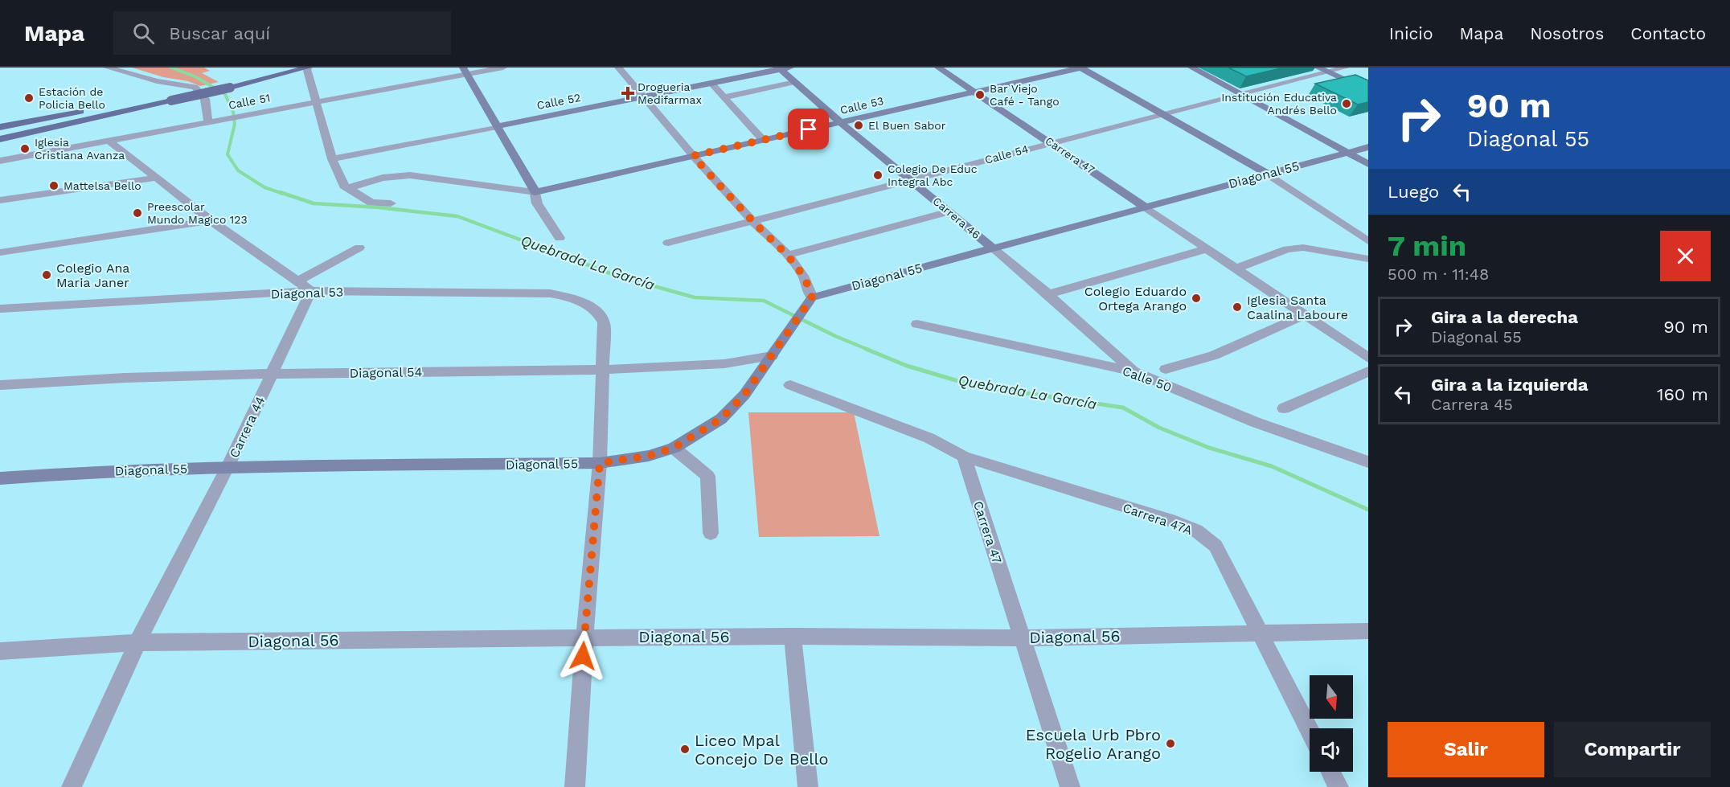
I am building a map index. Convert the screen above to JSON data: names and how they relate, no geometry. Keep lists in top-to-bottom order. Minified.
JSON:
{"streets":{"street":["Calle 51","Calle 52","Calle 53","Calle 54","Carrera 47","Diagonal 55","Carrera 46","Diagonal 53","Diagonal 54","Calle 50","Carrera 44","Carrera 47A","Diagonal 56"]},"crossings":[["Calle 52","Carrera 46"],["Calle 53","Carrera 47"],["Calle 53","Carrera 46"],["Calle 54","Carrera 47"],["Calle 54","Carrera 46"],["Carrera 47","Diagonal 55"],["Carrera 47","Carrera 47A"],["Carrera 47","Diagonal 56"],["Diagonal 55","Carrera 46"],["Diagonal 55","Diagonal 54"],["Diagonal 55","Carrera 44"],["Carrera 46","Calle 50"],["Diagonal 53","Diagonal 54"],["Diagonal 53","Carrera 44"],["Diagonal 54","Carrera 44"],["Carrera 44","Diagonal 56"],["Carrera 47A","Diagonal 56"]],"water":["Quebrada La García"],"places":{"health":["Drogueria Medifarmax"],"other":["Bar Viejo Café - Tango","Estación de Policia Bello","Institución Educativa Andrés Bello","El Buen Sabor","Iglesia Cristiana Avanza","Colegio De Educ Integral Abc","Mattelsa Bello","Preescolar Mundo Magico 123","Colegio Ana Maria Janer","Colegio Eduardo Ortega Arango","Iglesia Santa Caalina Laboure","Escuela Urb Pbro Rogelio Arango","Liceo Mpal Concejo De Bello"]},"north":"bottom","page":{"header":"Mapa","search":"Buscar aquí","nav":["Inicio","Mapa","Nosotros","Contacto"],"turn":["90 m","Diagonal 55"],"then":"Luego","heading":["7 min","500 m · 11:48"],"list":[{"name":"Gira a la derecha","note":"Diagonal 55","value":"90 m"},{"name":"Gira a la izquierda","note":"Carrera 45","value":"160 m"}],"buttons":["Salir","Compartir"]}}
